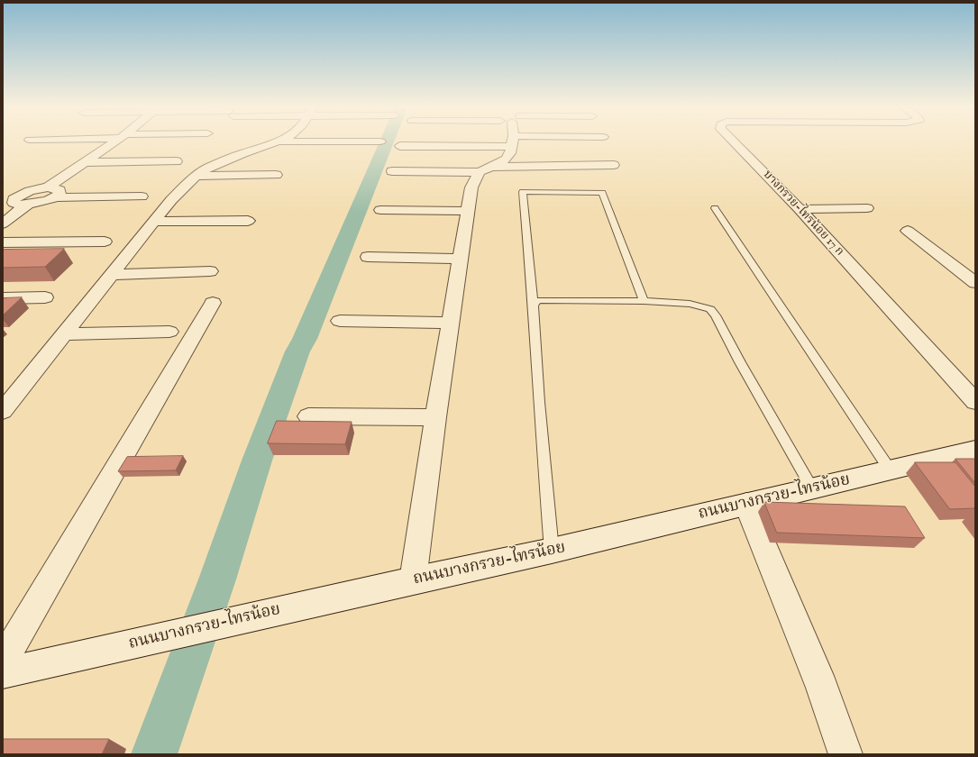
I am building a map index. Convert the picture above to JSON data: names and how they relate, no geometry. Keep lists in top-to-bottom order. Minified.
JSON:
{"streets":{"street":["บางกรวย-ไทรน้อย 17 ก","ถนนบางกรวย-ไทรน้อย"]}}
